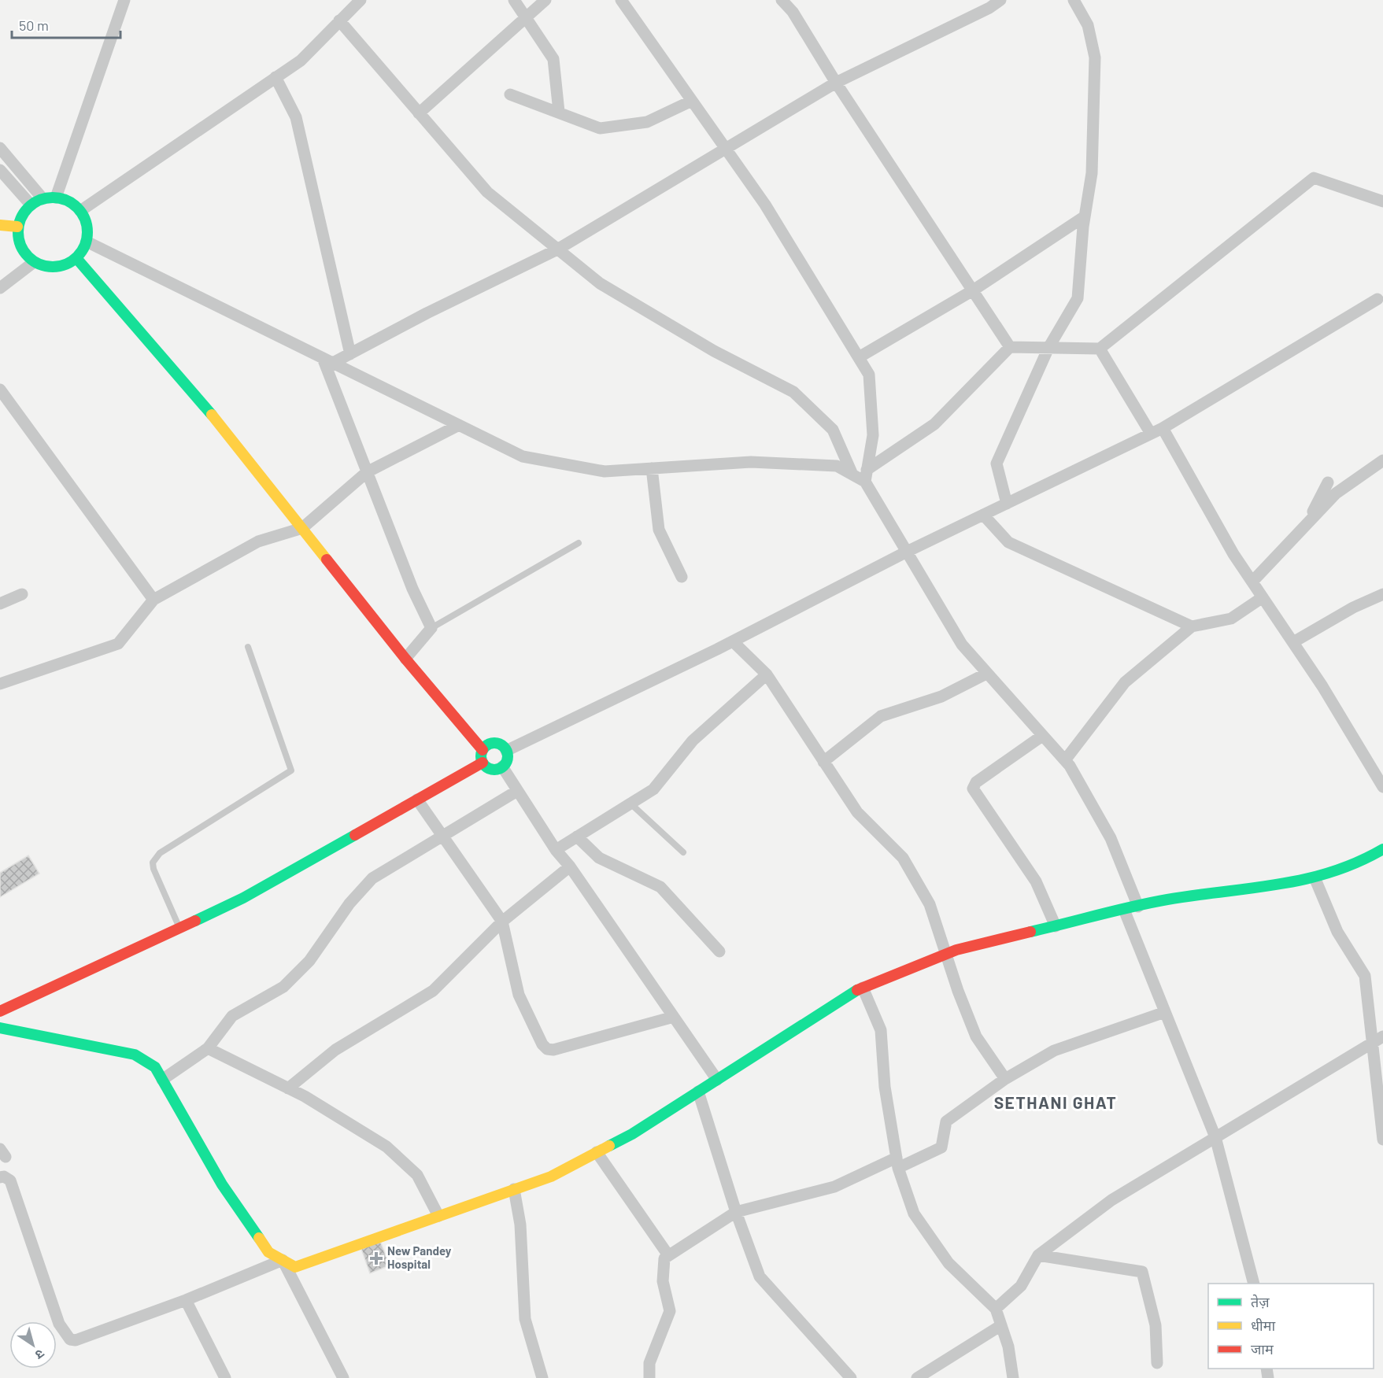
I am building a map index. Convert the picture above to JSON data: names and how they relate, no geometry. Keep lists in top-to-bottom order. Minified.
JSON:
{"districts":["SETHANI GHAT"],"places":{"health":["New Pandey Hospital"]},"legend":["तेज़","धीमा","जाम"],"scale_bar":"50 m","north":"bottom right"}
